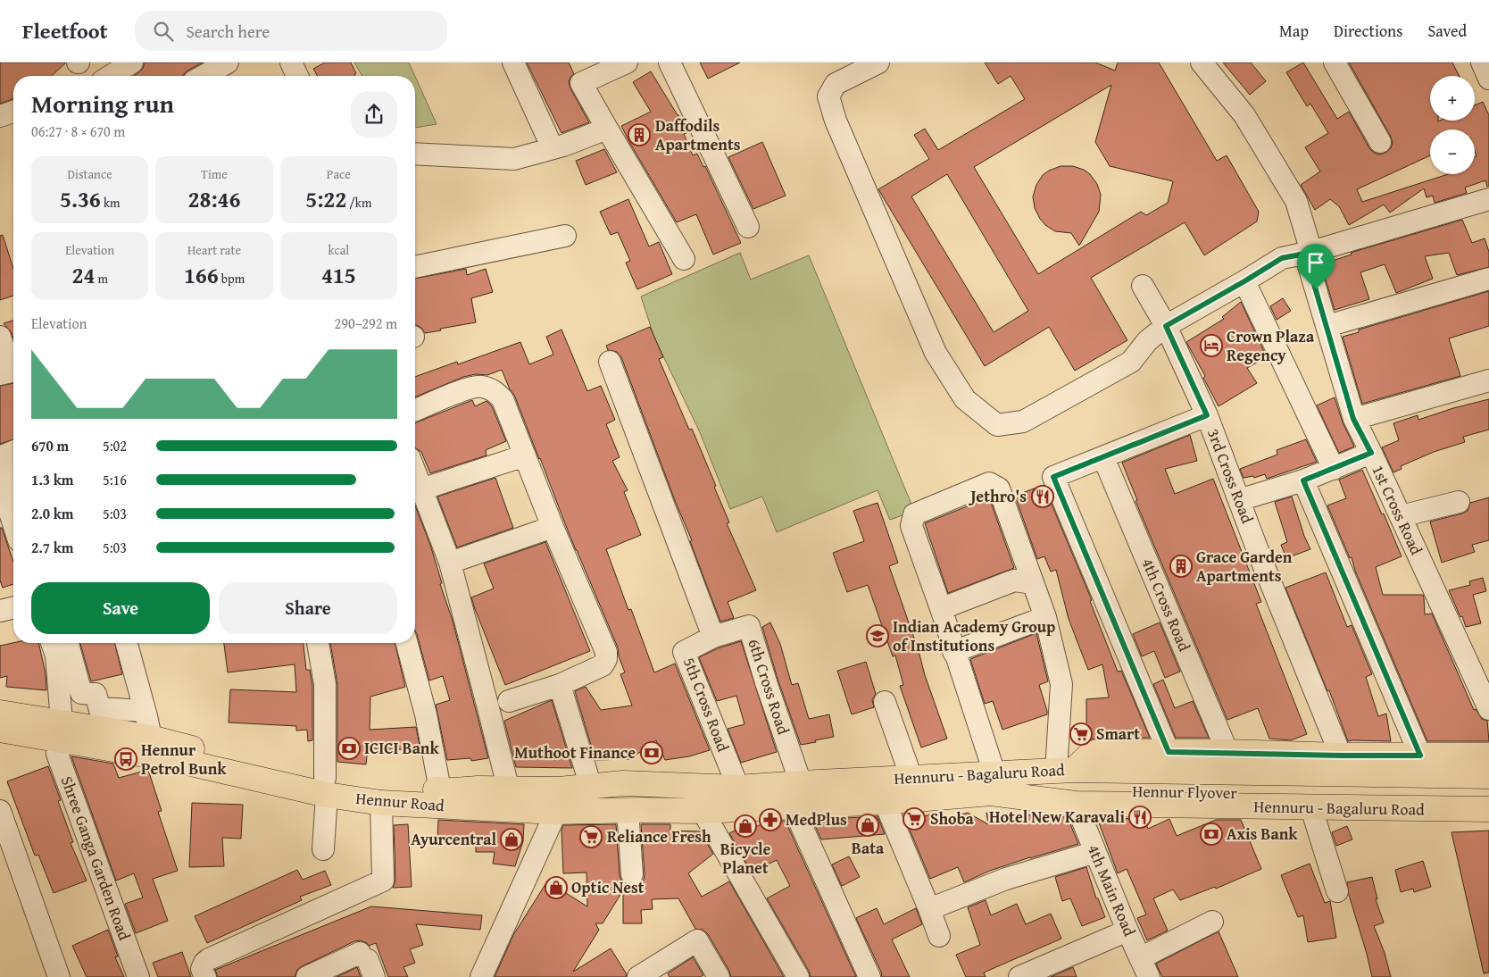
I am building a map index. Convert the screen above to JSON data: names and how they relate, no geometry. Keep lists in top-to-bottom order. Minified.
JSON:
{"streets":{"main road":["Hennuru - Bagaluru Road","Hennur Flyover","Hennur Road"],"street":["3rd Cross Road","1st Cross Road","4th Cross Road","6th Cross Road","5th Cross Road","Shree Ganga Garden Road","4th Main Road"]},"crossings":[["3rd Cross Road","Hennuru - Bagaluru Road"],["4th Cross Road","Hennuru - Bagaluru Road"],["6th Cross Road","5th Cross Road"],["6th Cross Road","Hennuru - Bagaluru Road"],["5th Cross Road","Hennuru - Bagaluru Road"],["Hennuru - Bagaluru Road","Hennur Flyover"],["Hennuru - Bagaluru Road","Hennur Road"],["Hennuru - Bagaluru Road","4th Main Road"]],"places":{"building":["Daffodils Apartments","Grace Garden Apartments"],"hotel":["Crown Plaza Regency"],"restaurant":["Jethro's","Hotel New Karavali"],"school or university":["Indian Academy Group of Institutions"],"supermarket":["Smart","Shoba","Reliance Fresh"],"bank":["ICICI Bank","Muthoot Finance","Axis Bank"],"bus stop":["Hennur Petrol Bunk"],"pharmacy":["MedPlus"],"shop":["Bata","Bicycle Planet","Ayurcentral","Optic Nest"]},"page":{"header":"Fleetfoot","search":"Search here","nav":["Map","Directions","Saved"],"map_buttons":["+","−"],"heading":["Morning run","06:27 · 8 × 670 m"],"stats":[["Distance","5.36 km"],["Time","28:46"],["Pace","5:22 /km"],["Elevation","24 m"],["Heart rate","166 bpm"],["kcal","415"]],"chart":["Elevation","290–292 m"],"list":[{"name":"670 m","note":"5:02"},{"name":"1.3 km","note":"5:16"},{"name":"2.0 km","note":"5:03"},{"name":"2.7 km","note":"5:03"}],"buttons":["Save","Share"]}}
